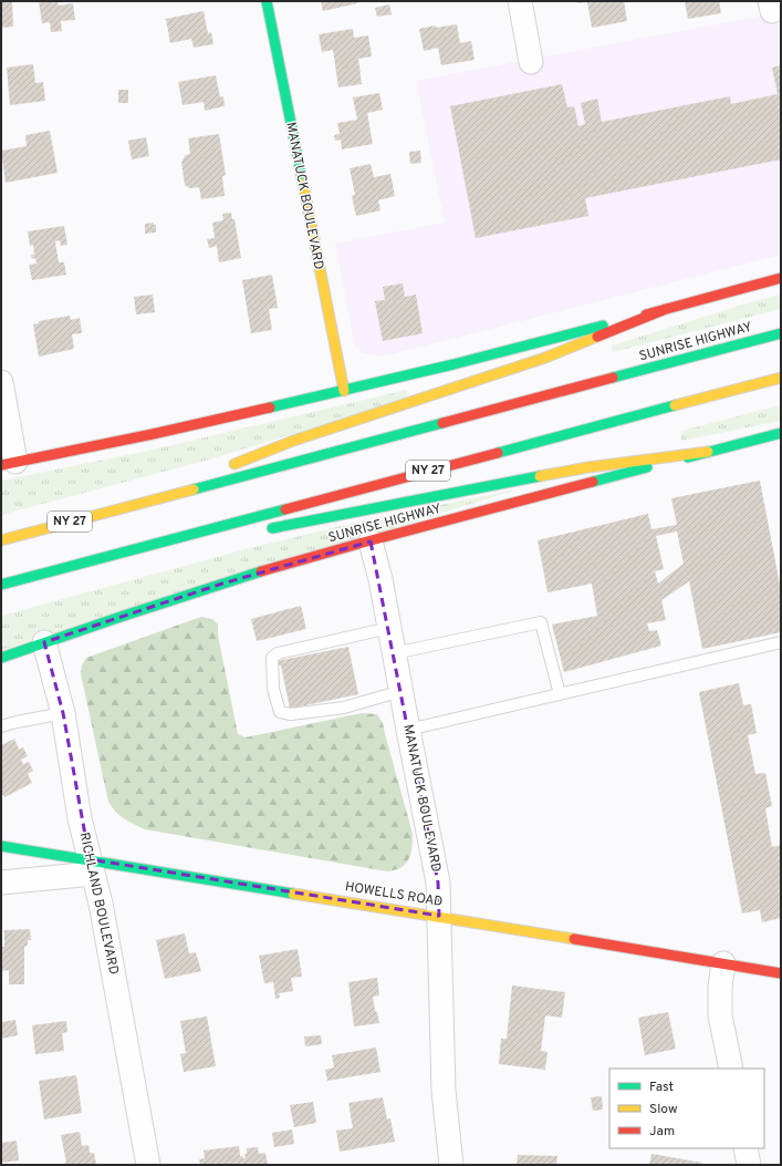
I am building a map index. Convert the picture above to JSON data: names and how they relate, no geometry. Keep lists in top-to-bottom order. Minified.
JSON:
{"streets":{"main road":["MANATUCK BOULEVARD","SUNRISE HIGHWAY","NY 27","HOWELLS ROAD"],"street":["RICHLAND BOULEVARD"]},"crossings":[["MANATUCK BOULEVARD","SUNRISE HIGHWAY"],["MANATUCK BOULEVARD","HOWELLS ROAD"],["SUNRISE HIGHWAY","RICHLAND BOULEVARD"],["HOWELLS ROAD","RICHLAND BOULEVARD"]],"legend":["Fast","Slow","Jam"]}
